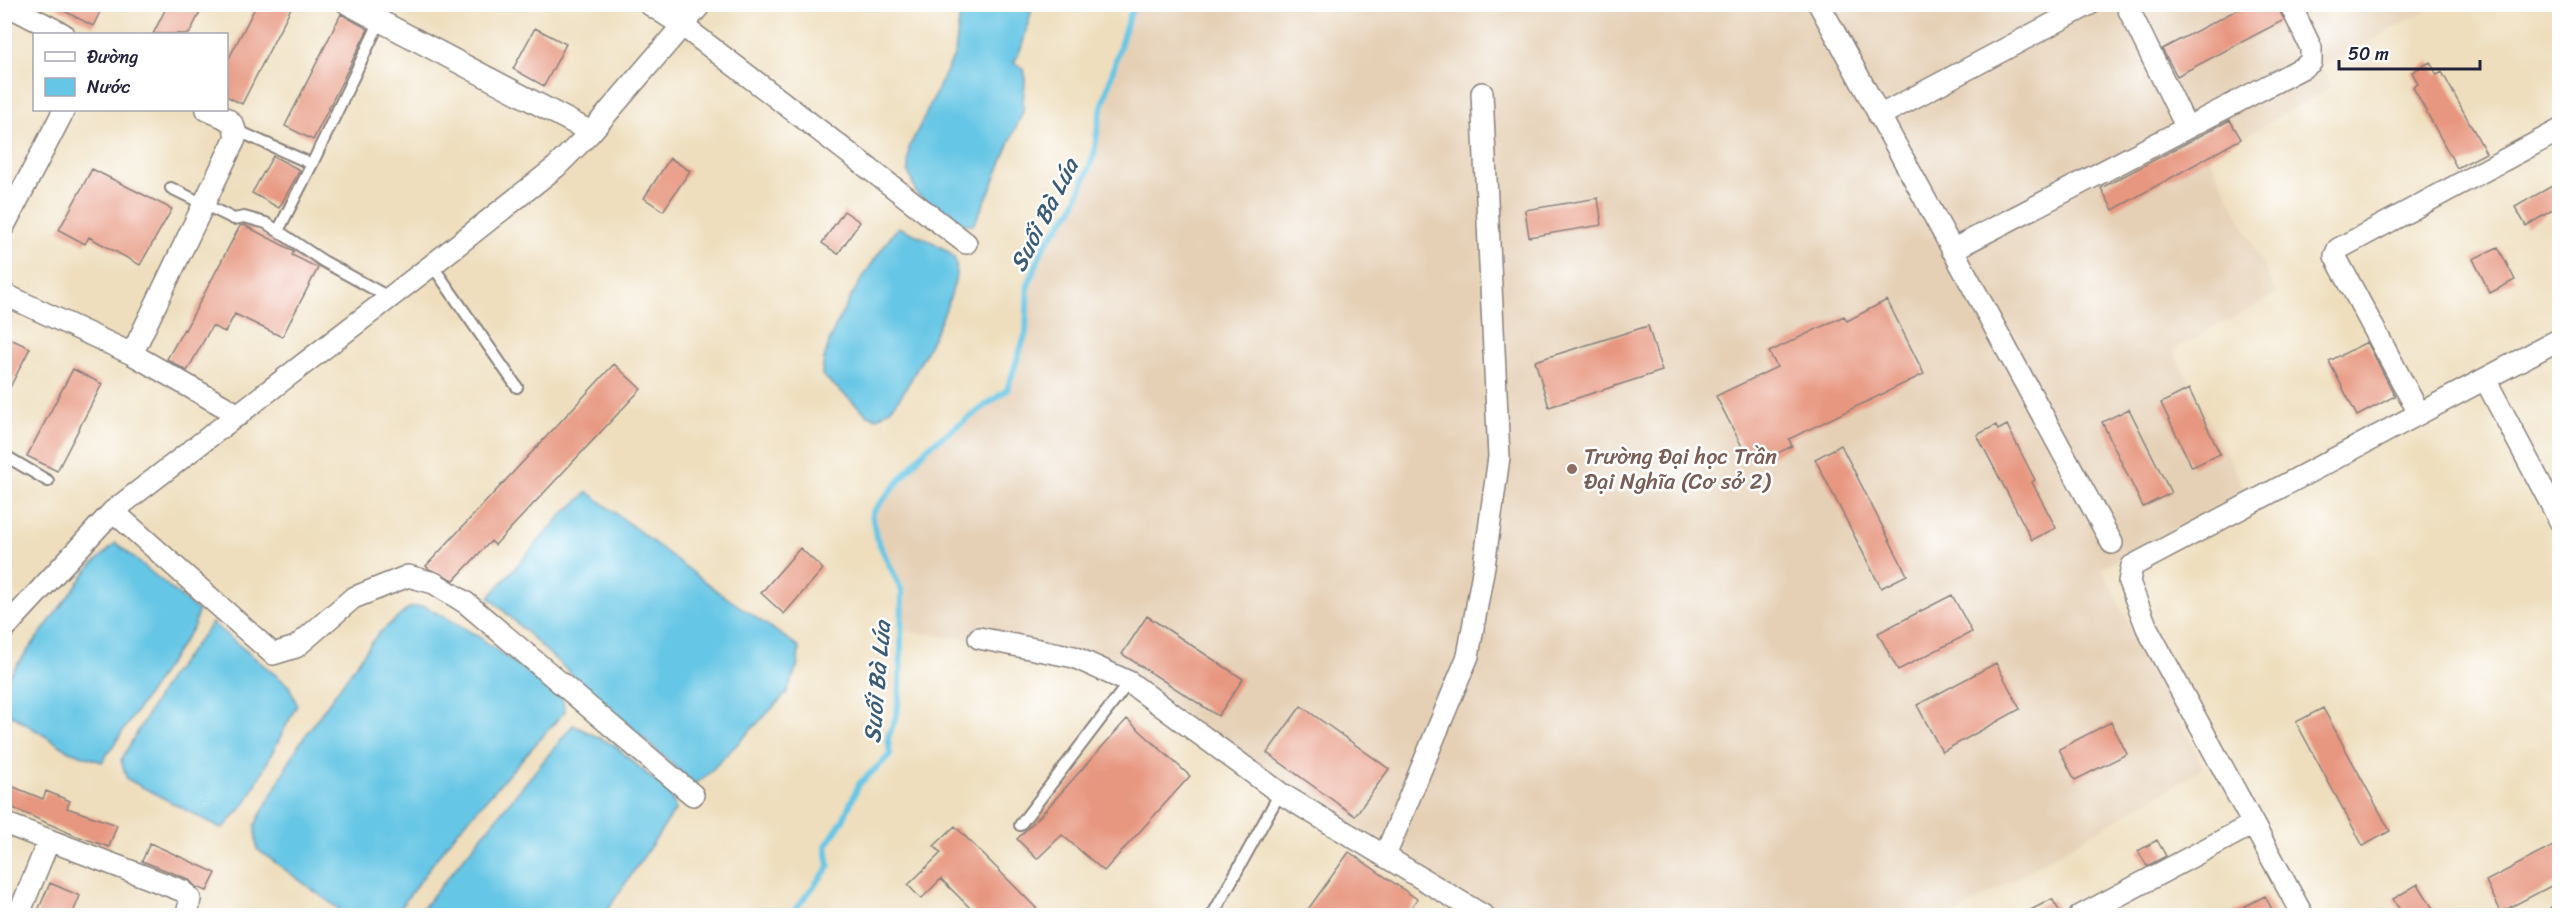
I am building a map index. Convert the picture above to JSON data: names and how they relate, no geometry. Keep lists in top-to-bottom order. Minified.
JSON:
{"water":["Suối Bà Lúa"],"places":["Trường Đại học Trần Đại Nghĩa (Cơ sở 2)"],"legend":["Đường","Nước"],"scale_bar":"50 m"}
